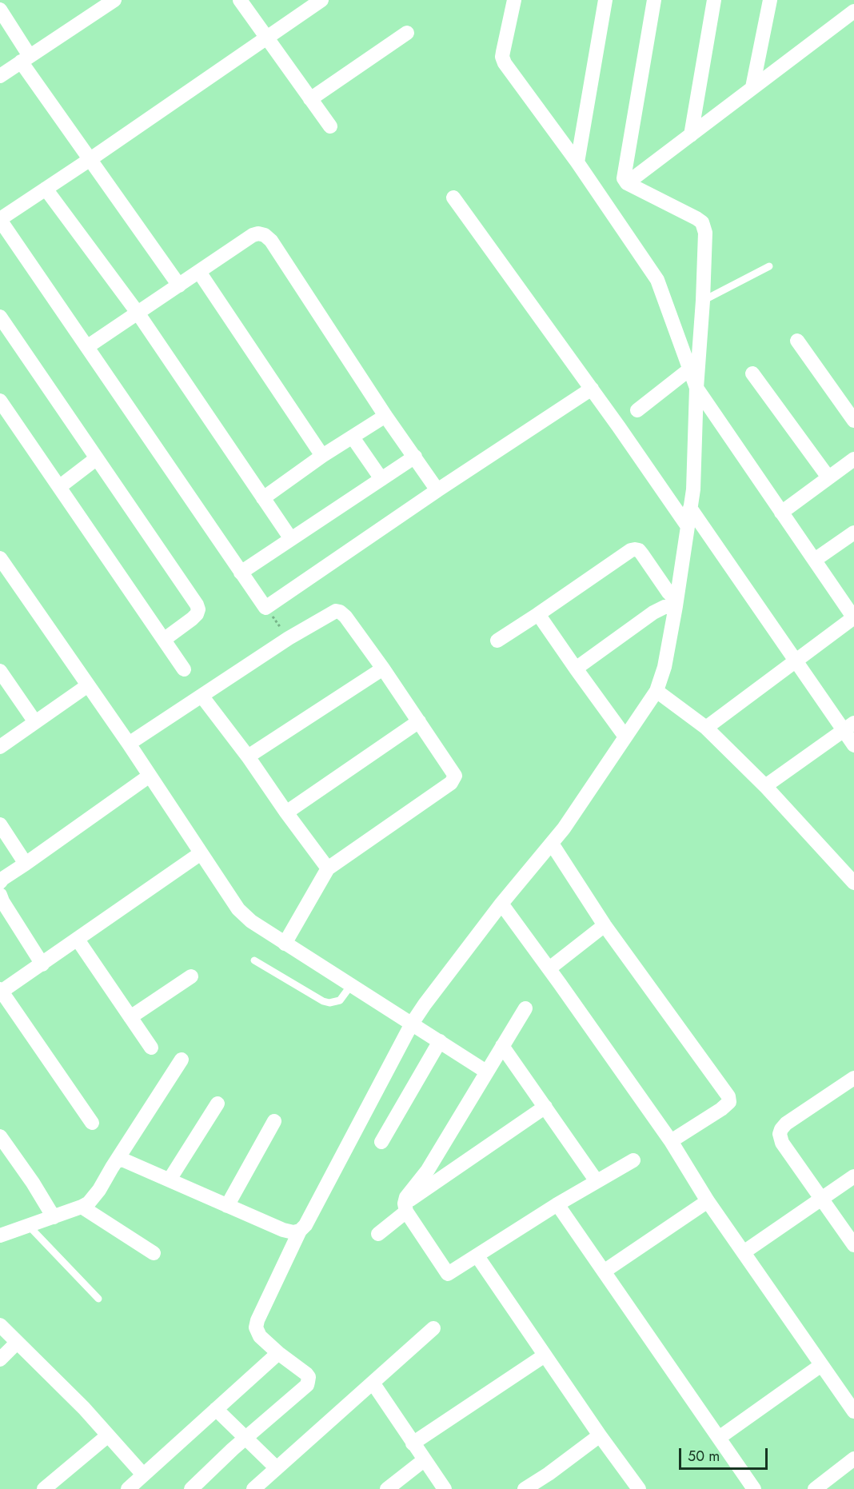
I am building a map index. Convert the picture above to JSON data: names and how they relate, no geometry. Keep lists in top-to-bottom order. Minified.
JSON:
{"scale_bar":"50 m"}
